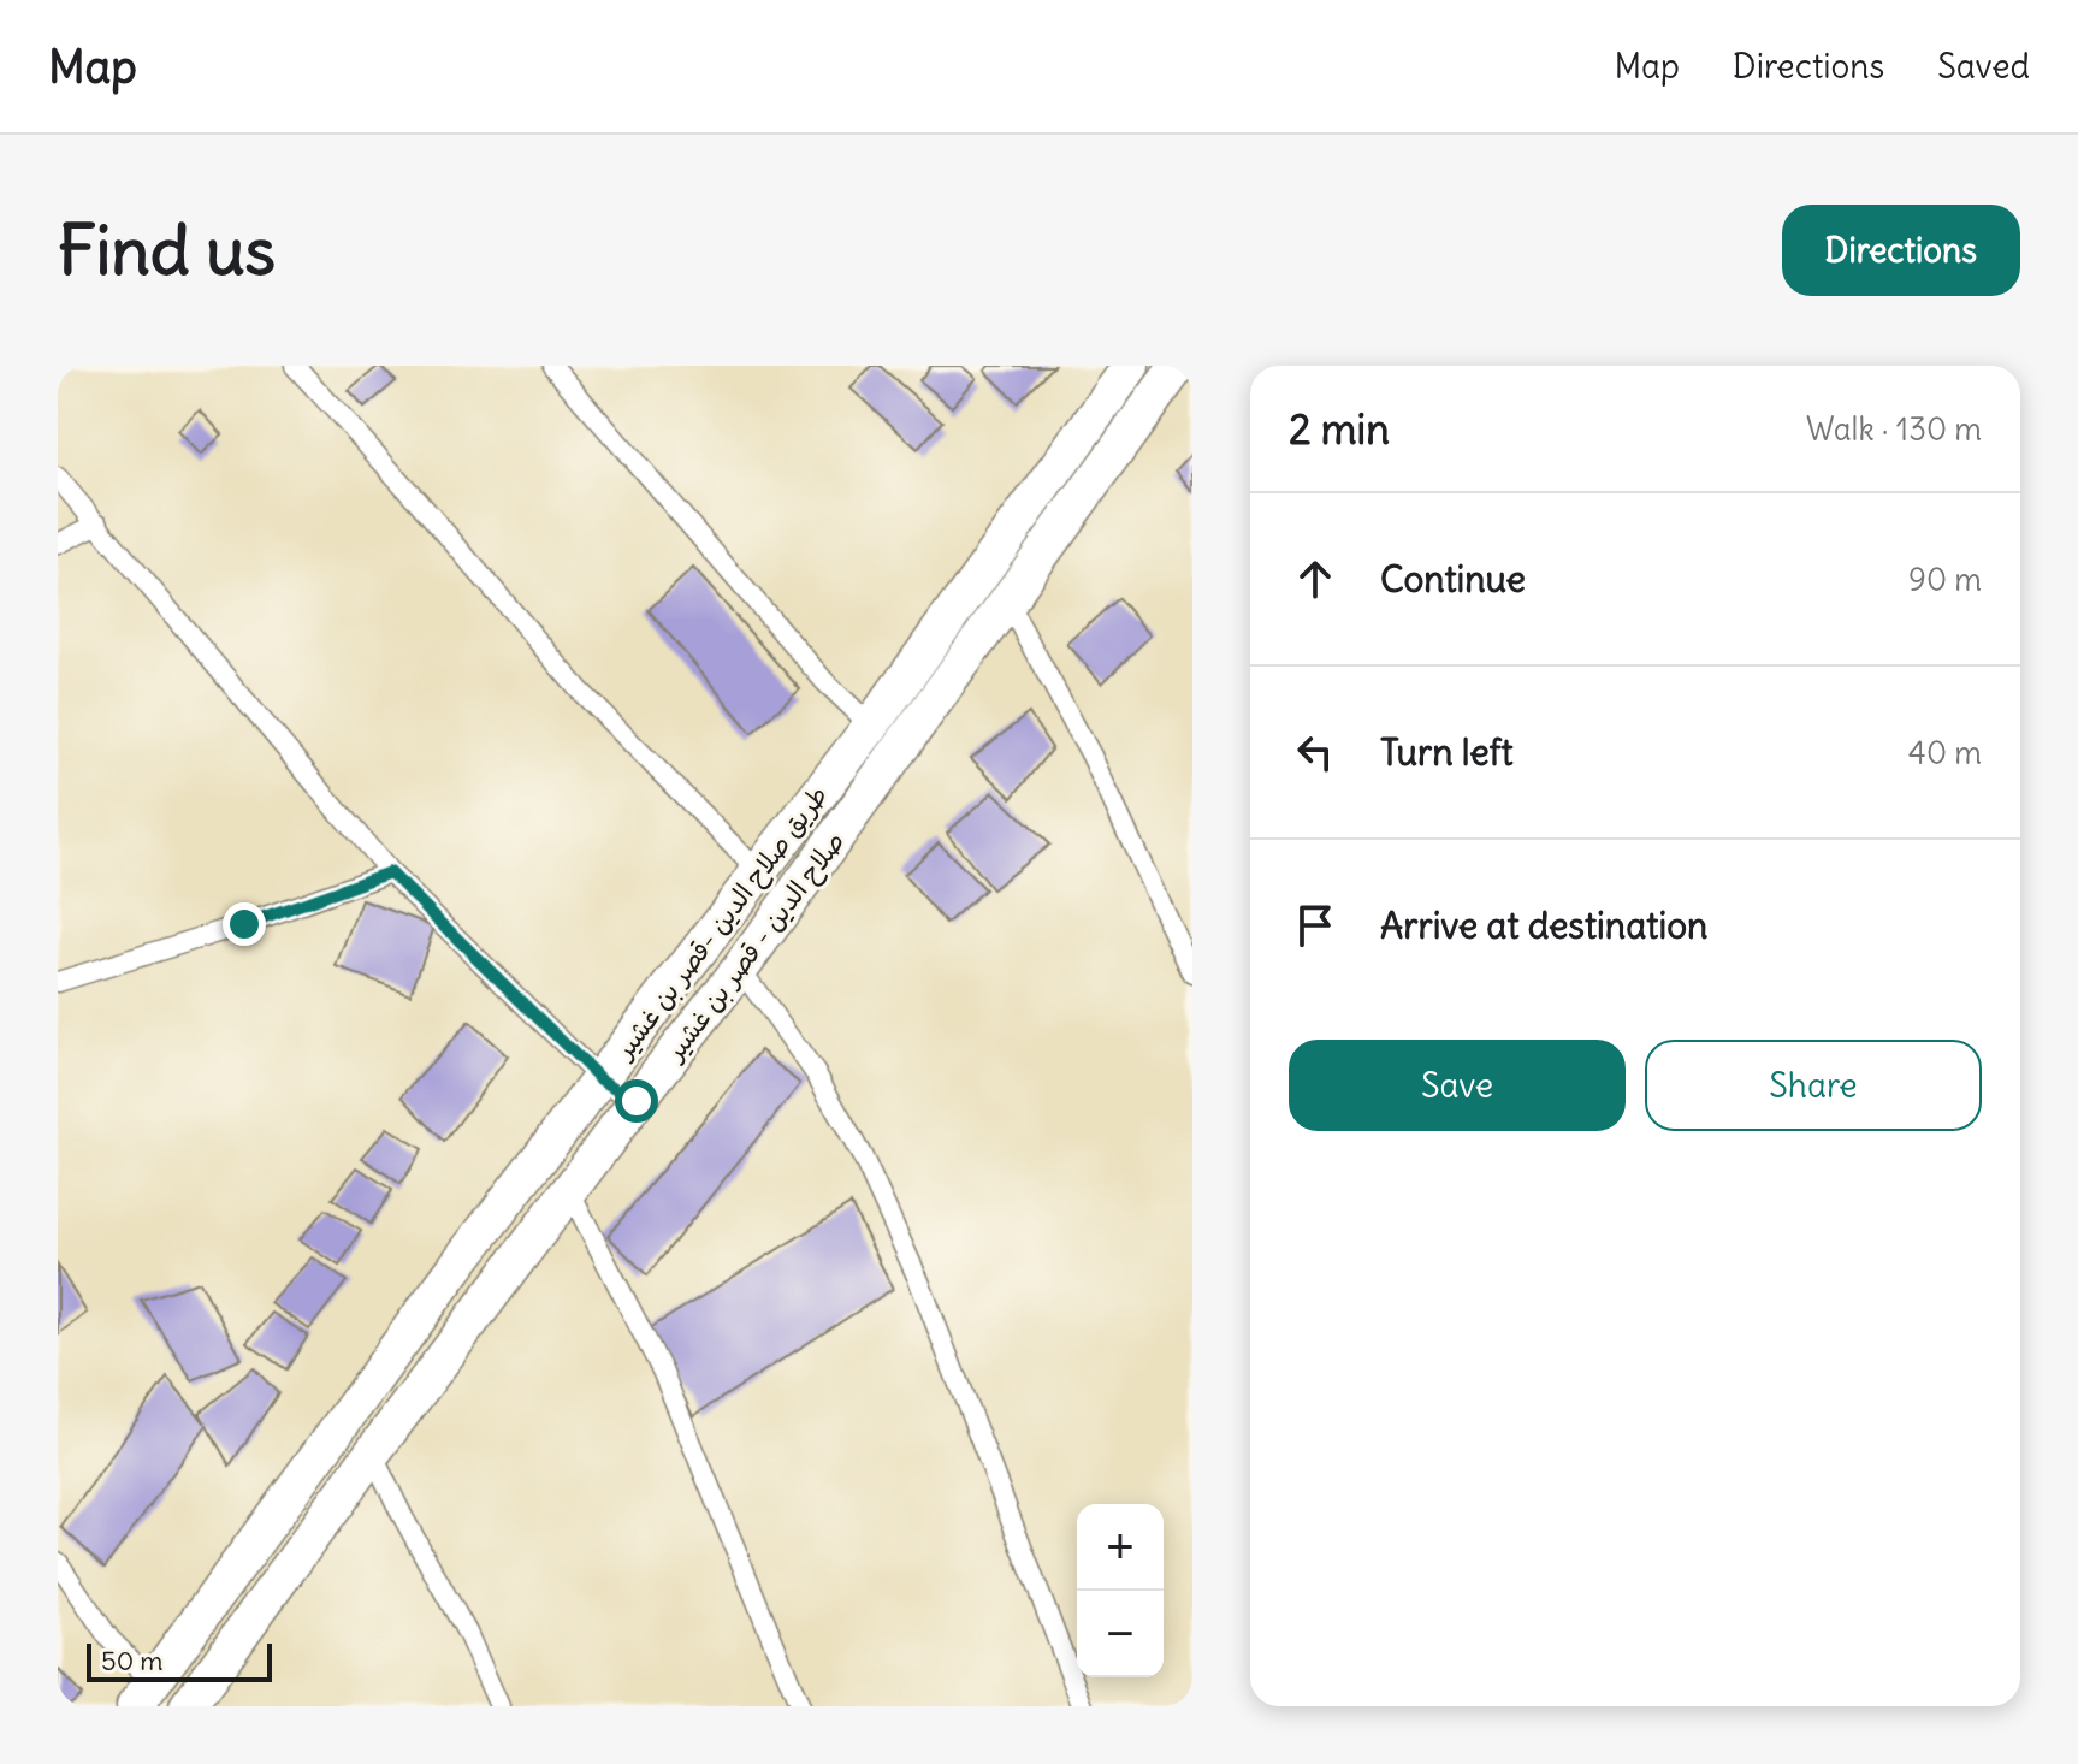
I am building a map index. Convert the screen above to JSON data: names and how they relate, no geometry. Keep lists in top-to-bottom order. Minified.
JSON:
{"streets":{"highway":["طريق صلاح الدين -قصر بن غشير","صلاح الدين - قصر بن غشير"]},"scale_bar":"50 m","page":{"header":"Map","nav":["Map","Directions","Saved"],"buttons":["Directions",["Save","Share"]],"title":"Find us","heading":["2 min","Walk · 130 m"],"list":[["Continue","90 m"],["Turn left","40 m"],"Arrive at destination"],"map_buttons":["+","−"],"scale":"50 m"}}
